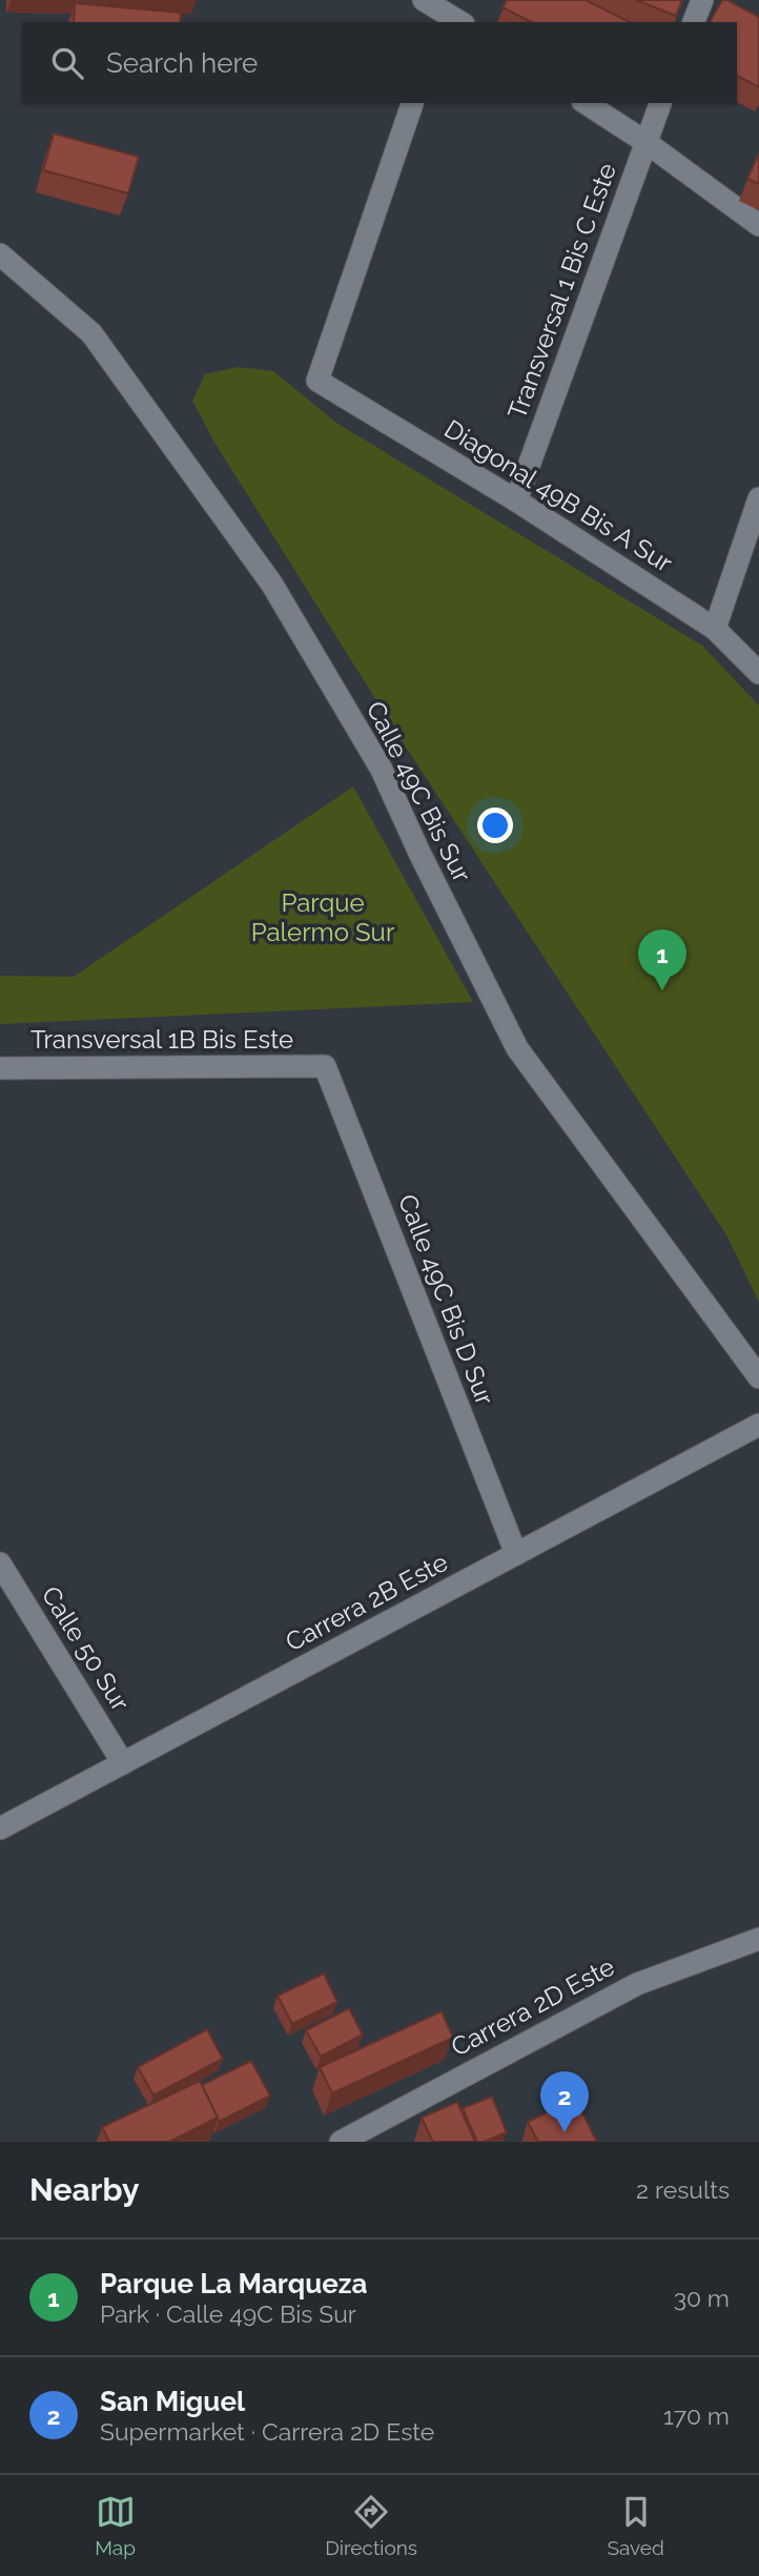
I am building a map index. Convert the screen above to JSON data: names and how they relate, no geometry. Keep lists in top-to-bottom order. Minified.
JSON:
{"streets":{"street":["Transversal 1 Bis C Este","Diagonal 49B Bis A Sur","Calle 49C Bis Sur","Transversal 1B Bis Este","Calle 49C Bis D Sur","Carrera 2B Este","Calle 50 Sur","Carrera 2D Este"]},"crossings":[["Transversal 1 Bis C Este","Diagonal 49B Bis A Sur"],["Transversal 1B Bis Este","Calle 49C Bis D Sur"],["Calle 49C Bis D Sur","Carrera 2B Este"],["Carrera 2B Este","Calle 50 Sur"]],"parks":["Parque Palermo Sur"],"page":{"search":"Search here","pins":["1","2"],"heading":["Nearby","2 results"],"list":[{"mark":"1","name":"Parque La Marqueza","note":"Park · Calle 49C Bis Sur","value":"30 m"},{"mark":"2","name":"San Miguel","note":"Supermarket · Carrera 2D Este","value":"170 m"}],"nav":["Map","Directions","Saved"]}}
